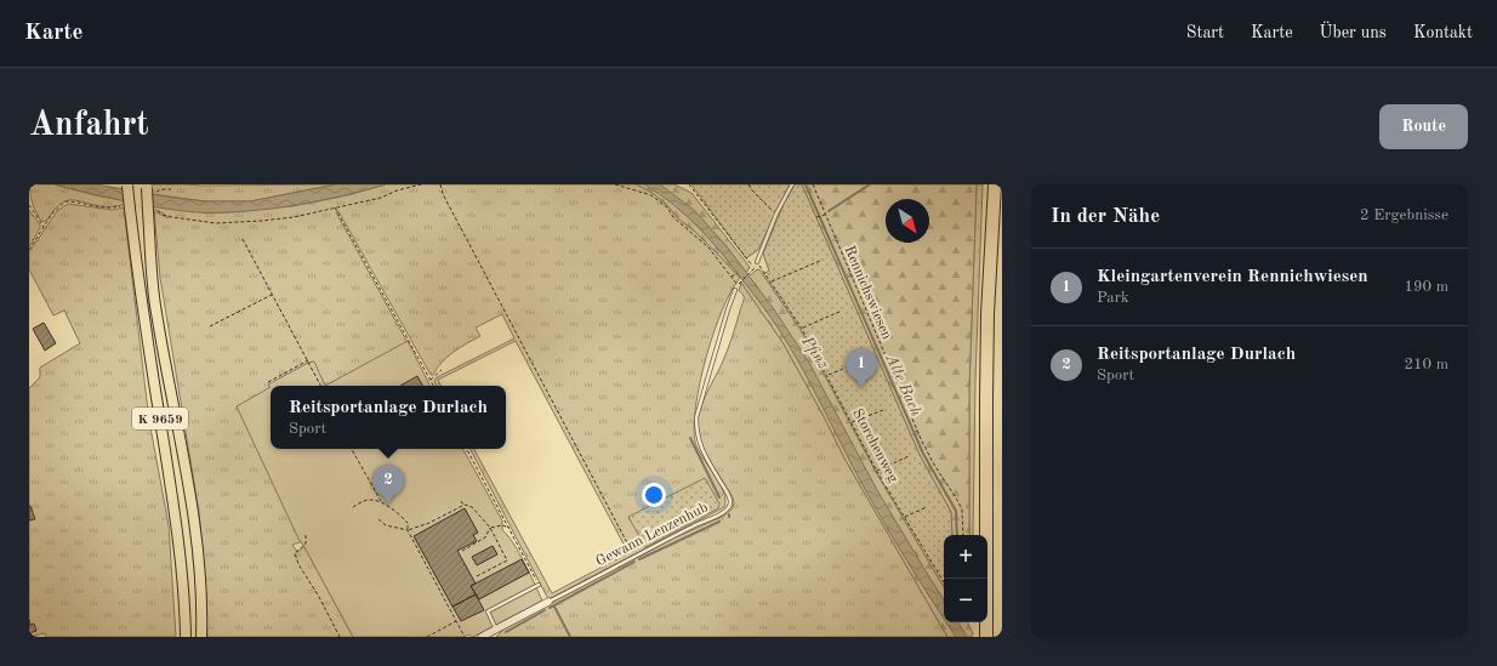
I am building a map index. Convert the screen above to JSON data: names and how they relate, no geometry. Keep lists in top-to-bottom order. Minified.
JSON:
{"streets":{"main road":["K 9659"],"street":["Gewann Lenzenhub"],"path":["Rennichswiesen","Storchenweg"]},"water":["Pfinz","Alte Bach"],"north":"bottom right","page":{"header":"Karte","nav":["Start","Karte","Über uns","Kontakt"],"buttons":"Route","title":"Anfahrt","heading":["In der Nähe","2 Ergebnisse"],"list":[{"mark":"1","name":"Kleingartenverein Rennichwiesen","note":"Park","value":"190 m"},{"mark":"2","name":"Reitsportanlage Durlach","note":"Sport","value":"210 m"}],"pins":["1","2"],"popup":["Reitsportanlage Durlach","Sport"],"map_buttons":["+","−"]}}
